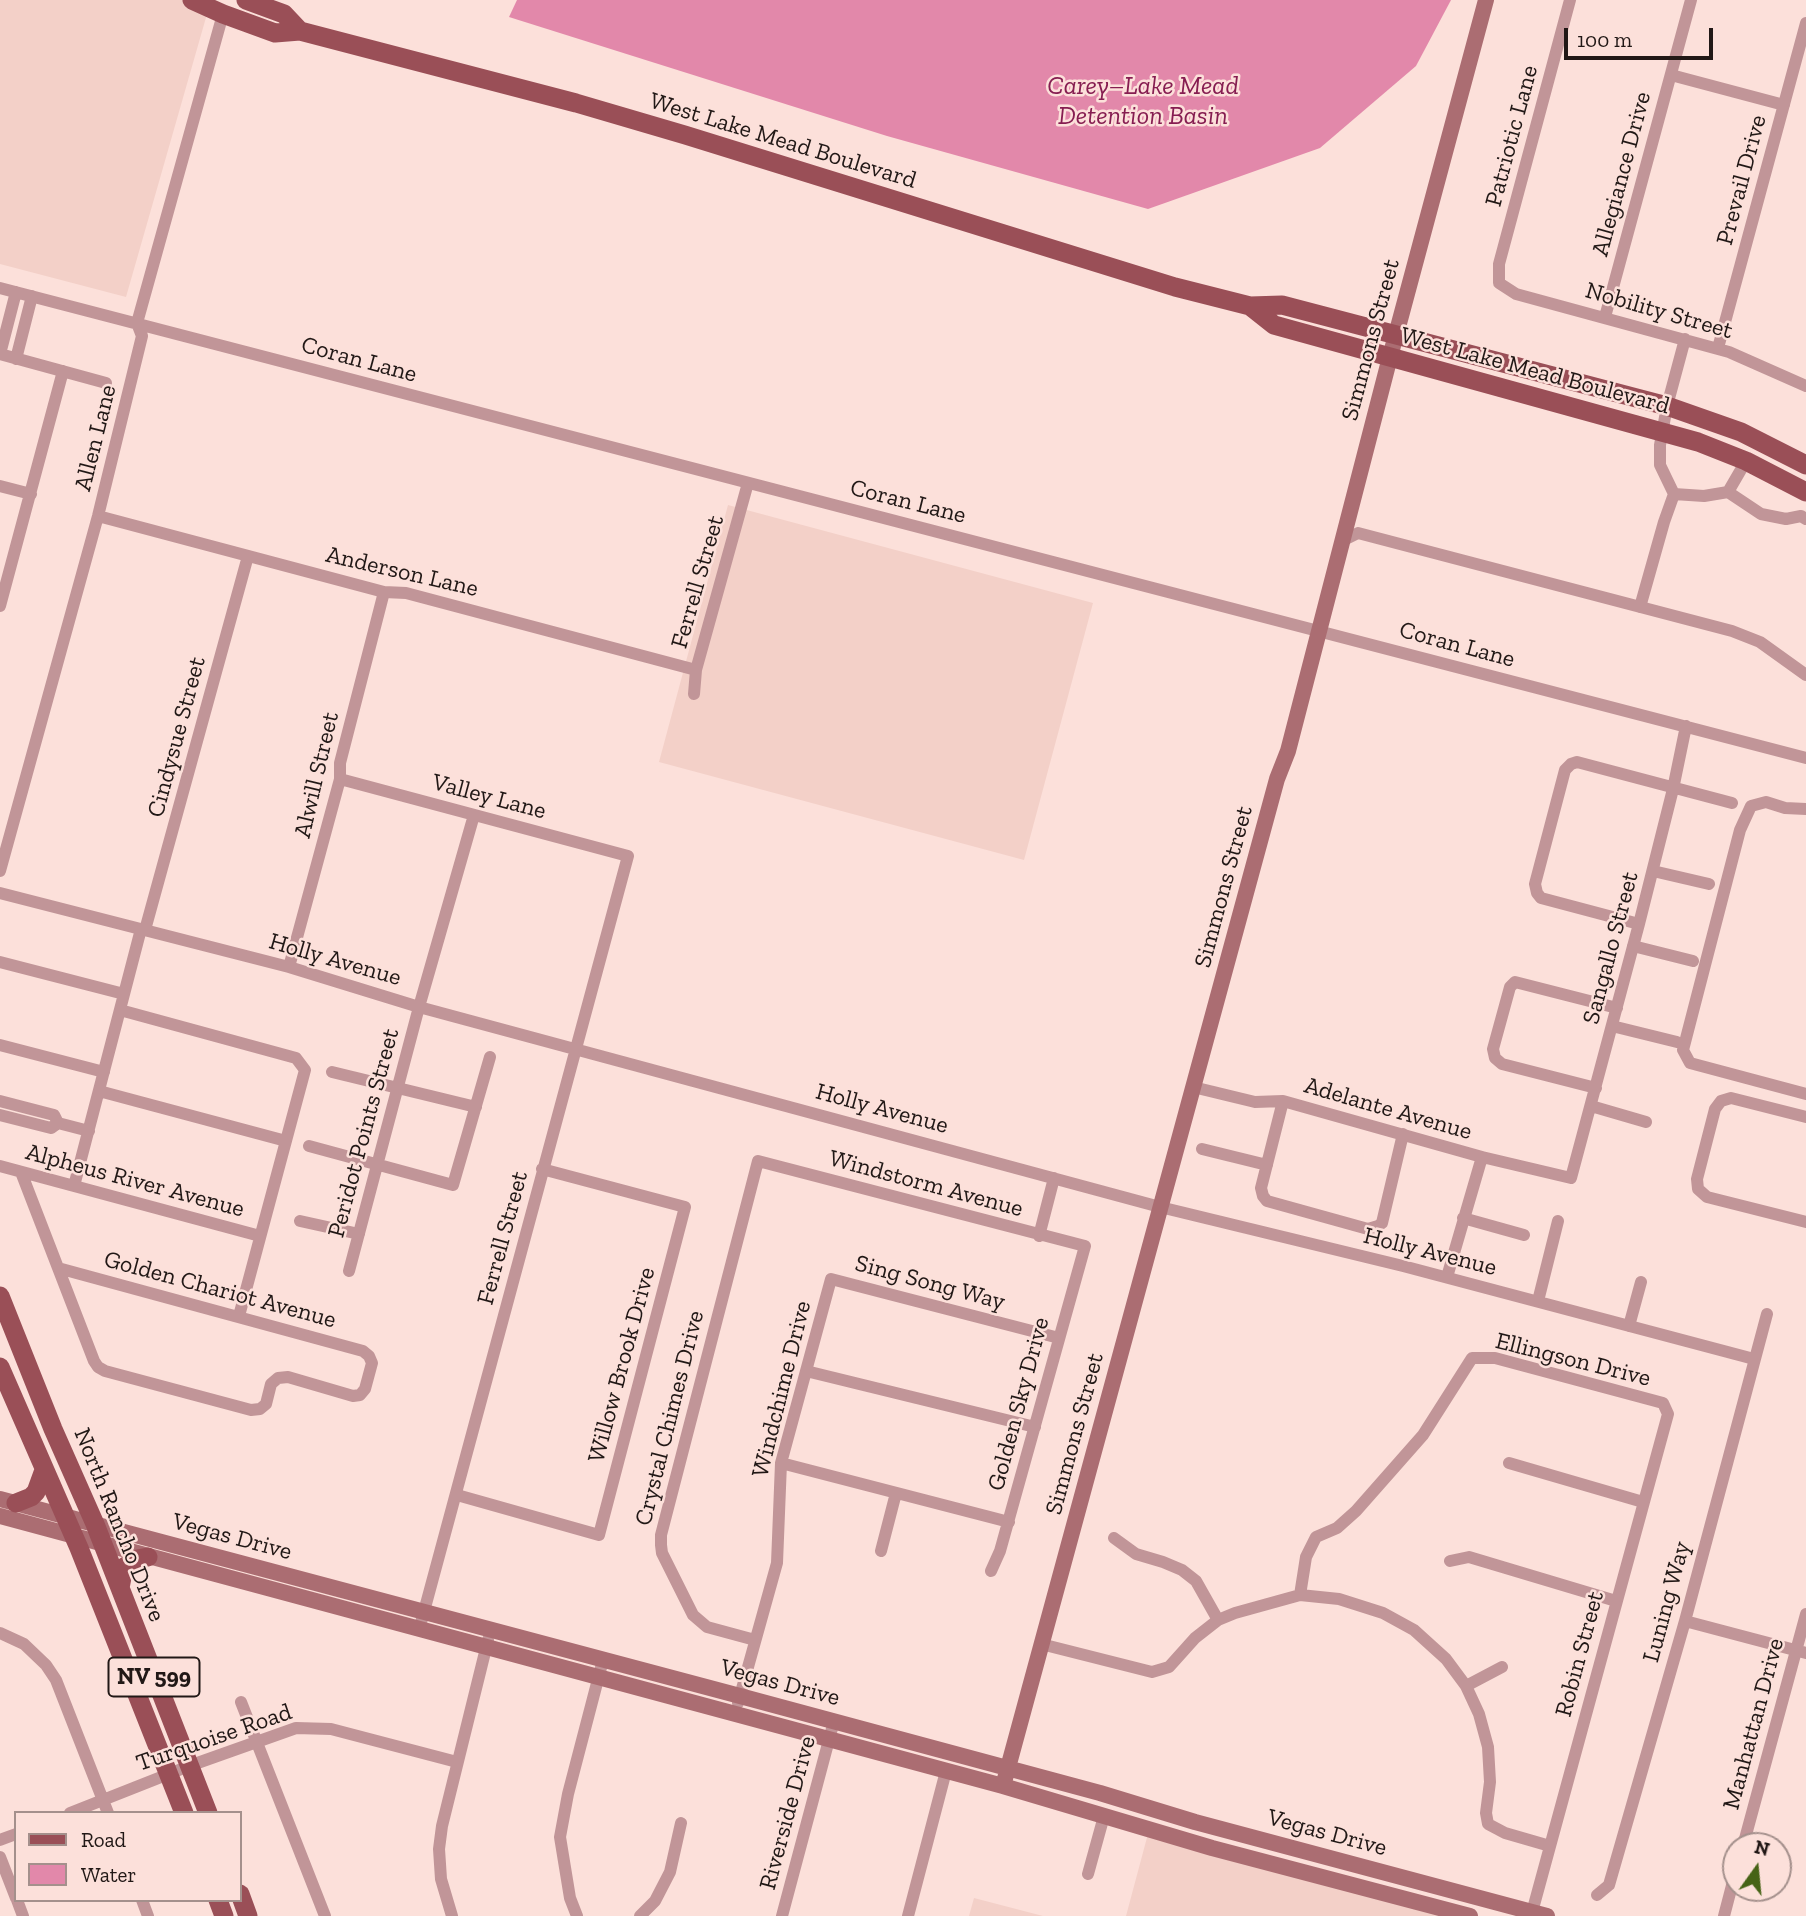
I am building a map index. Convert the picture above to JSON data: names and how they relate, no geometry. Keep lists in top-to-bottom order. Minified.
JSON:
{"streets":{"main road":["West Lake Mead Boulevard","Simmons Street","North Rancho Drive","Vegas Drive","NV 599"],"street":["Patriotic Lane","Allegiance Drive","Prevail Drive","Nobility Street","Coran Lane","Allen Lane","Anderson Lane","Ferrell Street","Cindysue Street","Alwill Street","Valley Lane","Sangallo Street","Holly Avenue","Adelante Avenue","Peridot Points Street","Alpheus River Avenue","Windstorm Avenue","Sing Song Way","Golden Chariot Avenue","Ellingson Drive","Willow Brook Drive","Windchime Drive","Golden Sky Drive","Crystal Chimes Drive","Luning Way","Robin Street","Manhattan Drive","Turquoise Road","Riverside Drive"]},"crossings":[["Patriotic Lane","Nobility Street"],["West Lake Mead Boulevard","Simmons Street"],["West Lake Mead Boulevard","Allen Lane"],["Allegiance Drive","Nobility Street"],["Prevail Drive","Nobility Street"],["Simmons Street","Coran Lane"],["Simmons Street","Holly Avenue"],["Simmons Street","Adelante Avenue"],["Simmons Street","Vegas Drive"],["Coran Lane","Allen Lane"],["Coran Lane","Ferrell Street"],["Coran Lane","Sangallo Street"],["Allen Lane","Anderson Lane"],["Anderson Lane","Ferrell Street"],["Anderson Lane","Cindysue Street"],["Anderson Lane","Alwill Street"],["Ferrell Street","Valley Lane"],["Ferrell Street","Holly Avenue"],["Ferrell Street","Willow Brook Drive"],["Ferrell Street","Vegas Drive"],["Cindysue Street","Holly Avenue"],["Cindysue Street","Alpheus River Avenue"],["Alwill Street","Valley Lane"],["Alwill Street","Holly Avenue"],["Valley Lane","Peridot Points Street"],["Sangallo Street","Adelante Avenue"],["Holly Avenue","Peridot Points Street"],["Holly Avenue","Luning Way"],["Windstorm Avenue","Golden Sky Drive"],["Windstorm Avenue","Crystal Chimes Drive"],["Sing Song Way","Windchime Drive"],["Sing Song Way","Golden Sky Drive"],["Ellingson Drive","Robin Street"],["Windchime Drive","Crystal Chimes Drive"],["Windchime Drive","Vegas Drive"],["North Rancho Drive","Vegas Drive"],["North Rancho Drive","Turquoise Road"],["Vegas Drive","Robin Street"],["Vegas Drive","Riverside Drive"]],"water":["Carey–Lake Mead Detention Basin"],"legend":["Road","Water"],"scale_bar":"100 m","north":"top"}
